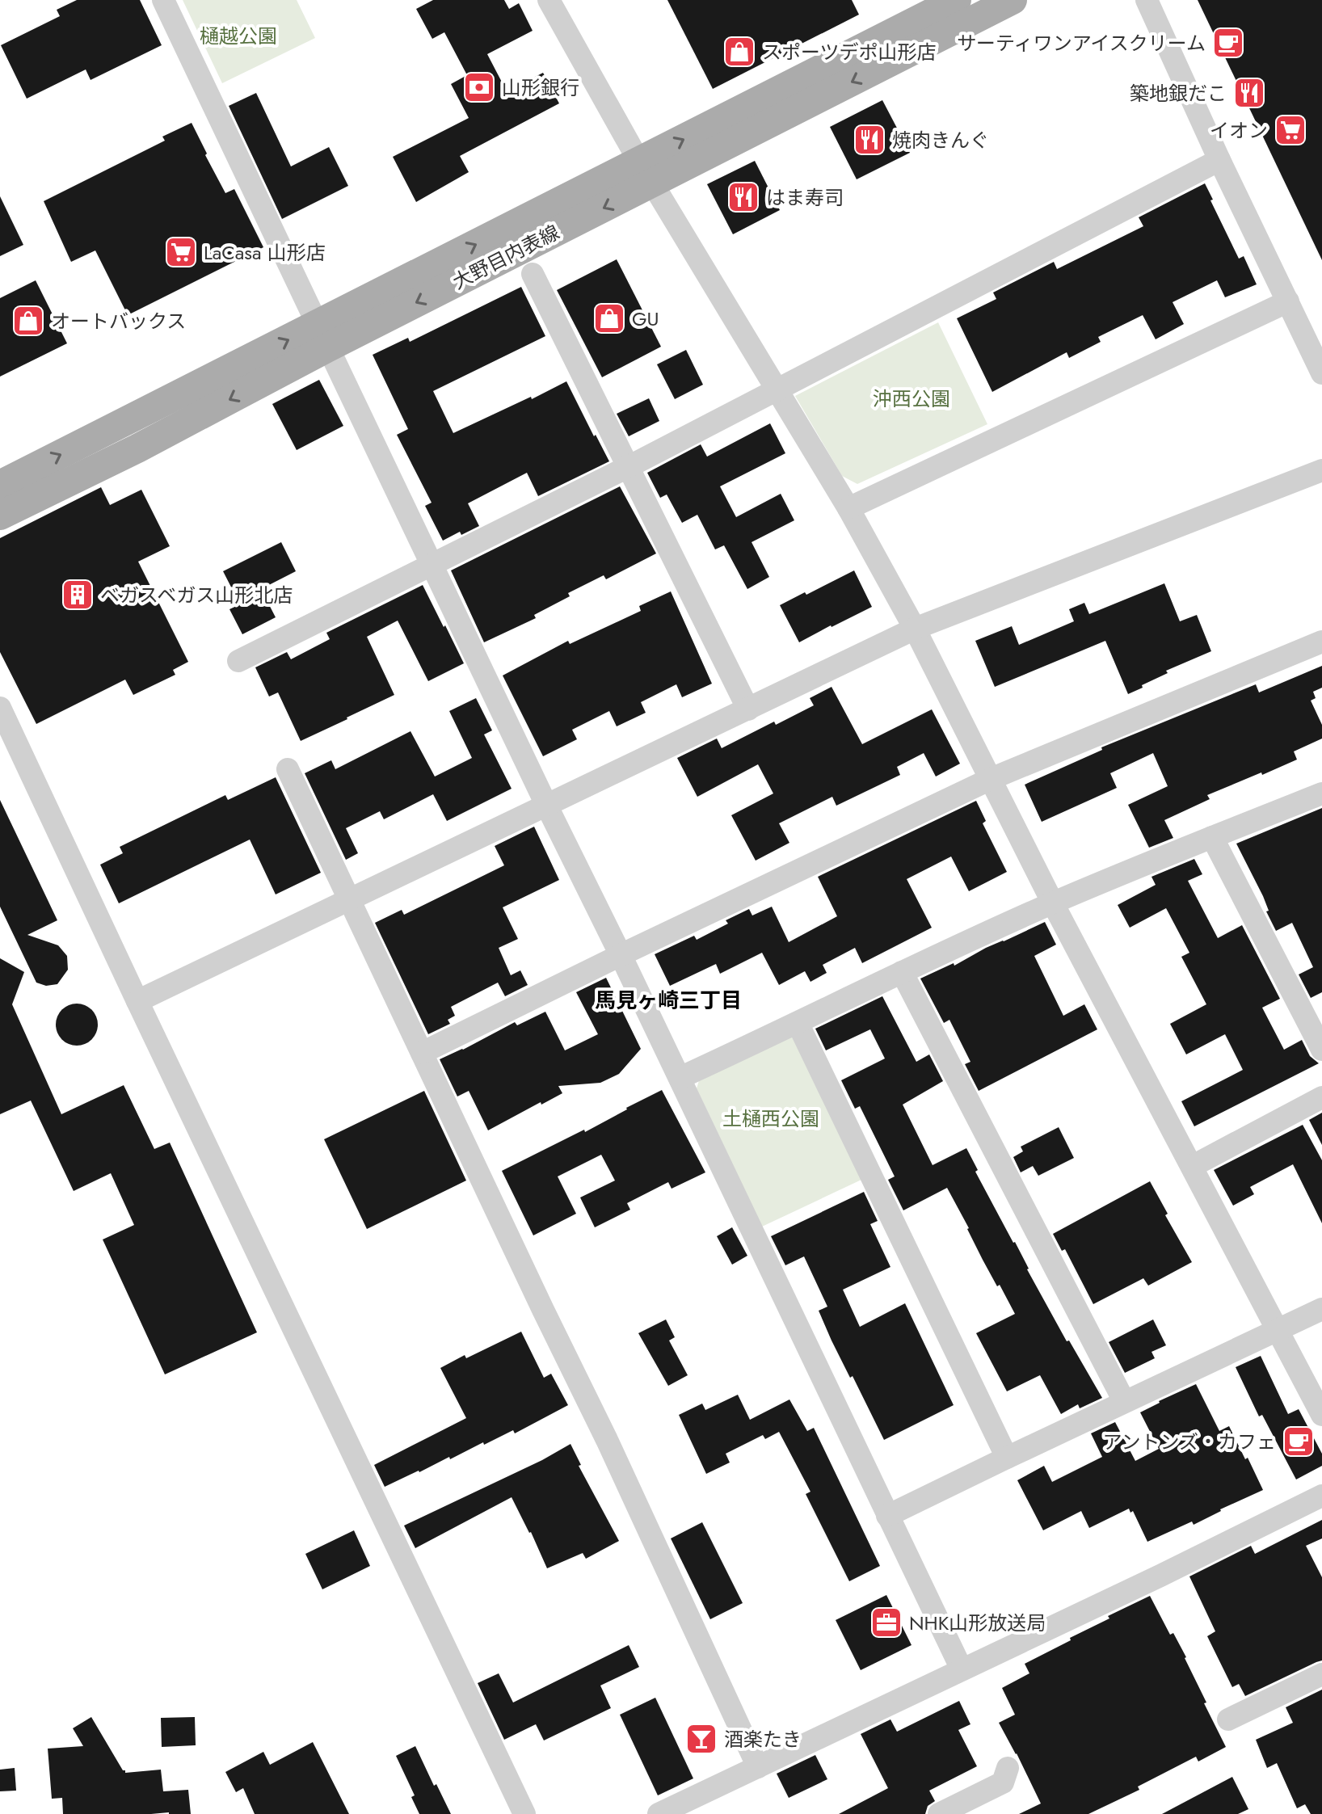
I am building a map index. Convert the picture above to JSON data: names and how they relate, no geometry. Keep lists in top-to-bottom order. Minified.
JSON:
{"streets":{"main road":["大野目内表線"]},"districts":["馬見ヶ崎三丁目"],"parks":["樋越公園","沖西公園","土樋西公園"],"places":{"cafe":["サーティワンアイスクリーム","アントンズ・カフェ"],"shop":["スポーツデポ山形店","GU","オートバックス"],"bank":["山形銀行"],"restaurant":["築地銀だこ","焼肉きんぐ","はま寿司"],"supermarket":["イオン","LaCasa 山形店"],"building":["ベガスベガス山形北店"],"office":["NHK山形放送局"],"bar":["酒楽たき"]}}
